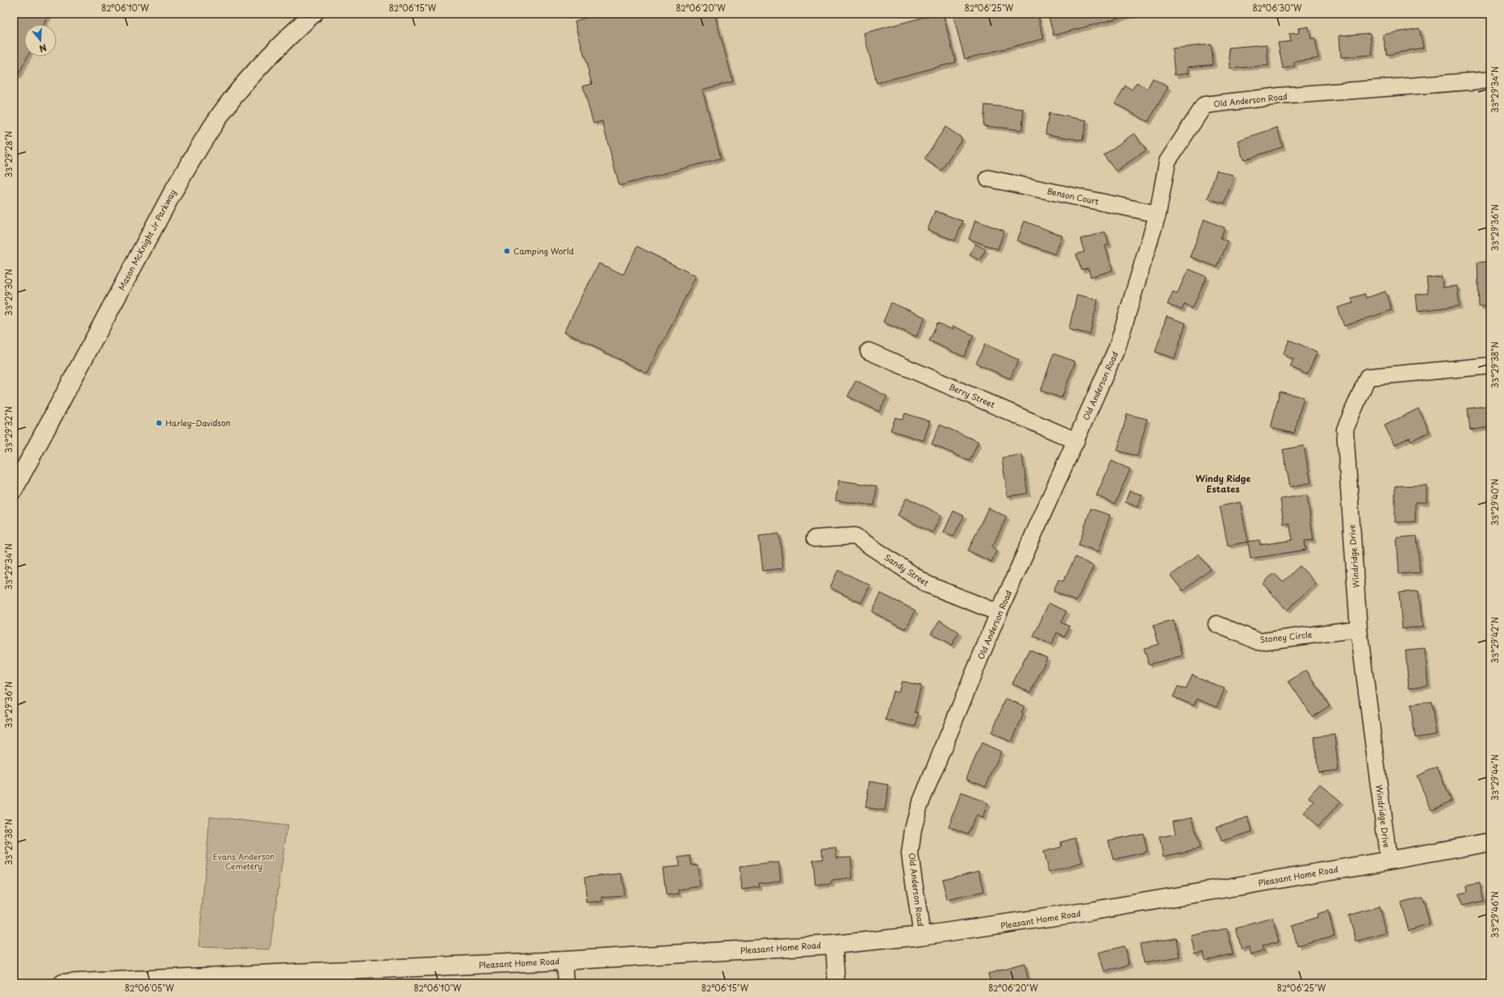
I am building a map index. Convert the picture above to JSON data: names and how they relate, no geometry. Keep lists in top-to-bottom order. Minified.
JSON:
{"streets":{"street":["Old Anderson Road","Benson Court","Mason McKnight Jr Parkway","Berry Street","Windridge Drive","Sandy Street","Stoney Circle","Pleasant Home Road"]},"crossings":[["Old Anderson Road","Benson Court"],["Old Anderson Road","Berry Street"],["Old Anderson Road","Sandy Street"],["Old Anderson Road","Pleasant Home Road"],["Windridge Drive","Stoney Circle"],["Windridge Drive","Pleasant Home Road"]],"districts":["Windy Ridge Estates"],"parks":["Evans Anderson Cemetery"],"places":["Camping World","Harley-Davidson"],"north":"bottom","coordinates":["82°06'10\"W","82°06'15\"W","82°06'20\"W","82°06'25\"W","82°06'30\"W","33°29'34\"N","33°29'28\"N","33°29'36\"N","33°29'30\"N","33°29'38\"N","33°29'32\"N","33°29'40\"N","33°29'42\"N","33°29'44\"N","33°29'46\"N","82°06'05\"W"]}
